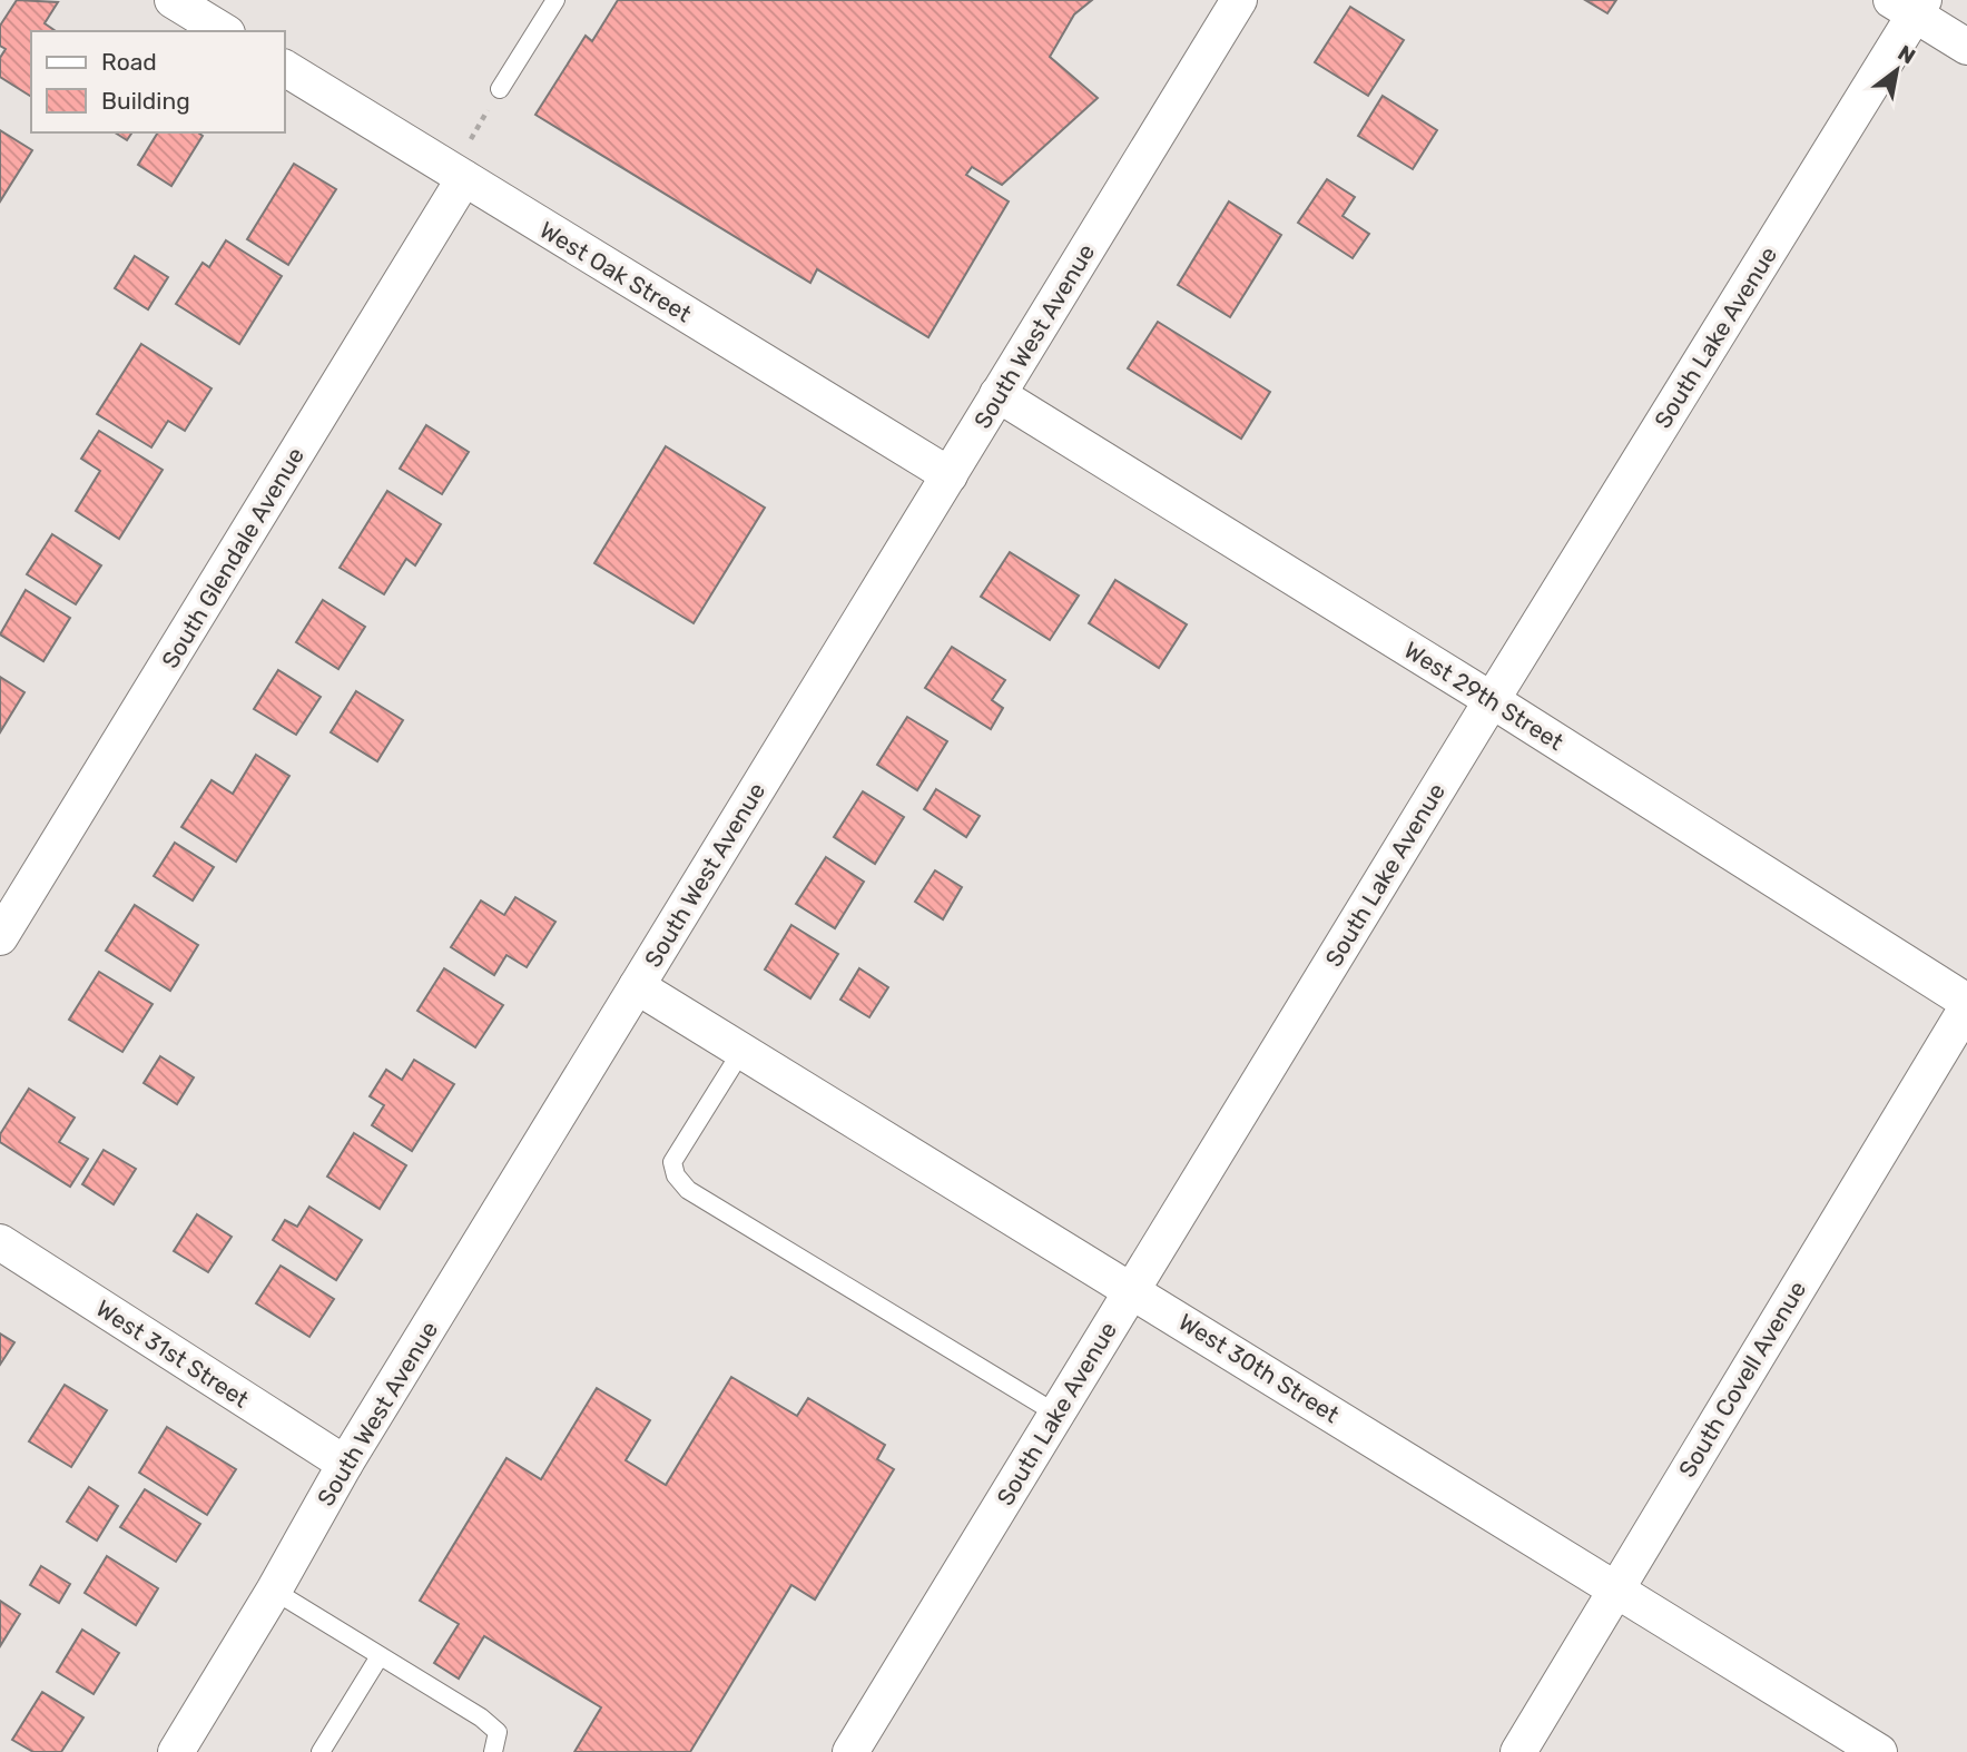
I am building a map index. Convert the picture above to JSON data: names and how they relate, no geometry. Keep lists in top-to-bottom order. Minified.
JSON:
{"streets":{"street":["West Oak Street","South West Avenue","South Lake Avenue","South Glendale Avenue","West 29th Street","West 31st Street","West 30th Street","South Covell Avenue"]},"crossings":[["West Oak Street","South West Avenue"],["West Oak Street","South Glendale Avenue"],["South West Avenue","West 29th Street"],["South West Avenue","West 31st Street"],["South West Avenue","West 30th Street"],["South Lake Avenue","West 29th Street"],["South Lake Avenue","West 30th Street"],["West 30th Street","South Covell Avenue"]],"legend":["Road","Building"],"north":"top right"}
